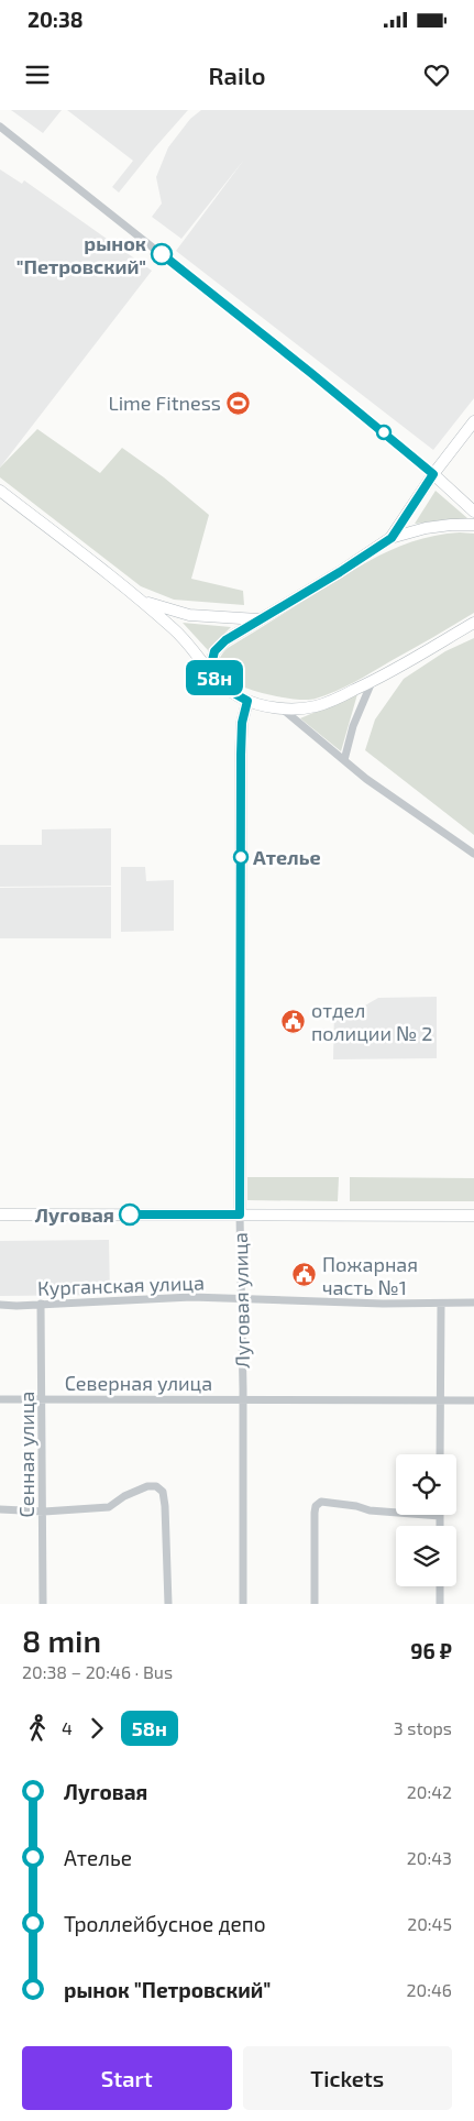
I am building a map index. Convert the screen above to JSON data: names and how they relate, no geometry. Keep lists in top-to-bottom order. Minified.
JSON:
{"streets":{"main road":["Луговая улица"],"street":["Курганская улица","Северная улица","Сенная улица"]},"crossings":[["Курганская улица","Луговая улица"],["Курганская улица","Сенная улица"],["Луговая улица","Северная улица"],["Северная улица","Сенная улица"]],"places":{"other":["рынок \"Петровский\"","Ателье","Луговая"],"sports":["Lime Fitness"],"public building":["отдел полиции № 2","Пожарная часть №1"]},"lines":["bus line 58н"],"page":{"status":"20:38","header":"Railo","on_map":"58н","heading":["8 min","20:38 – 20:46 · Bus","96 ₽"],"legs":["4","58н","3 stops"],"list":[{"name":"Луговая","value":"20:42"},{"name":"Ателье","value":"20:43"},{"name":"Троллейбусное депо","value":"20:45"},{"name":"рынок \"Петровский\"","value":"20:46"}],"buttons":["Start","Tickets"]}}
